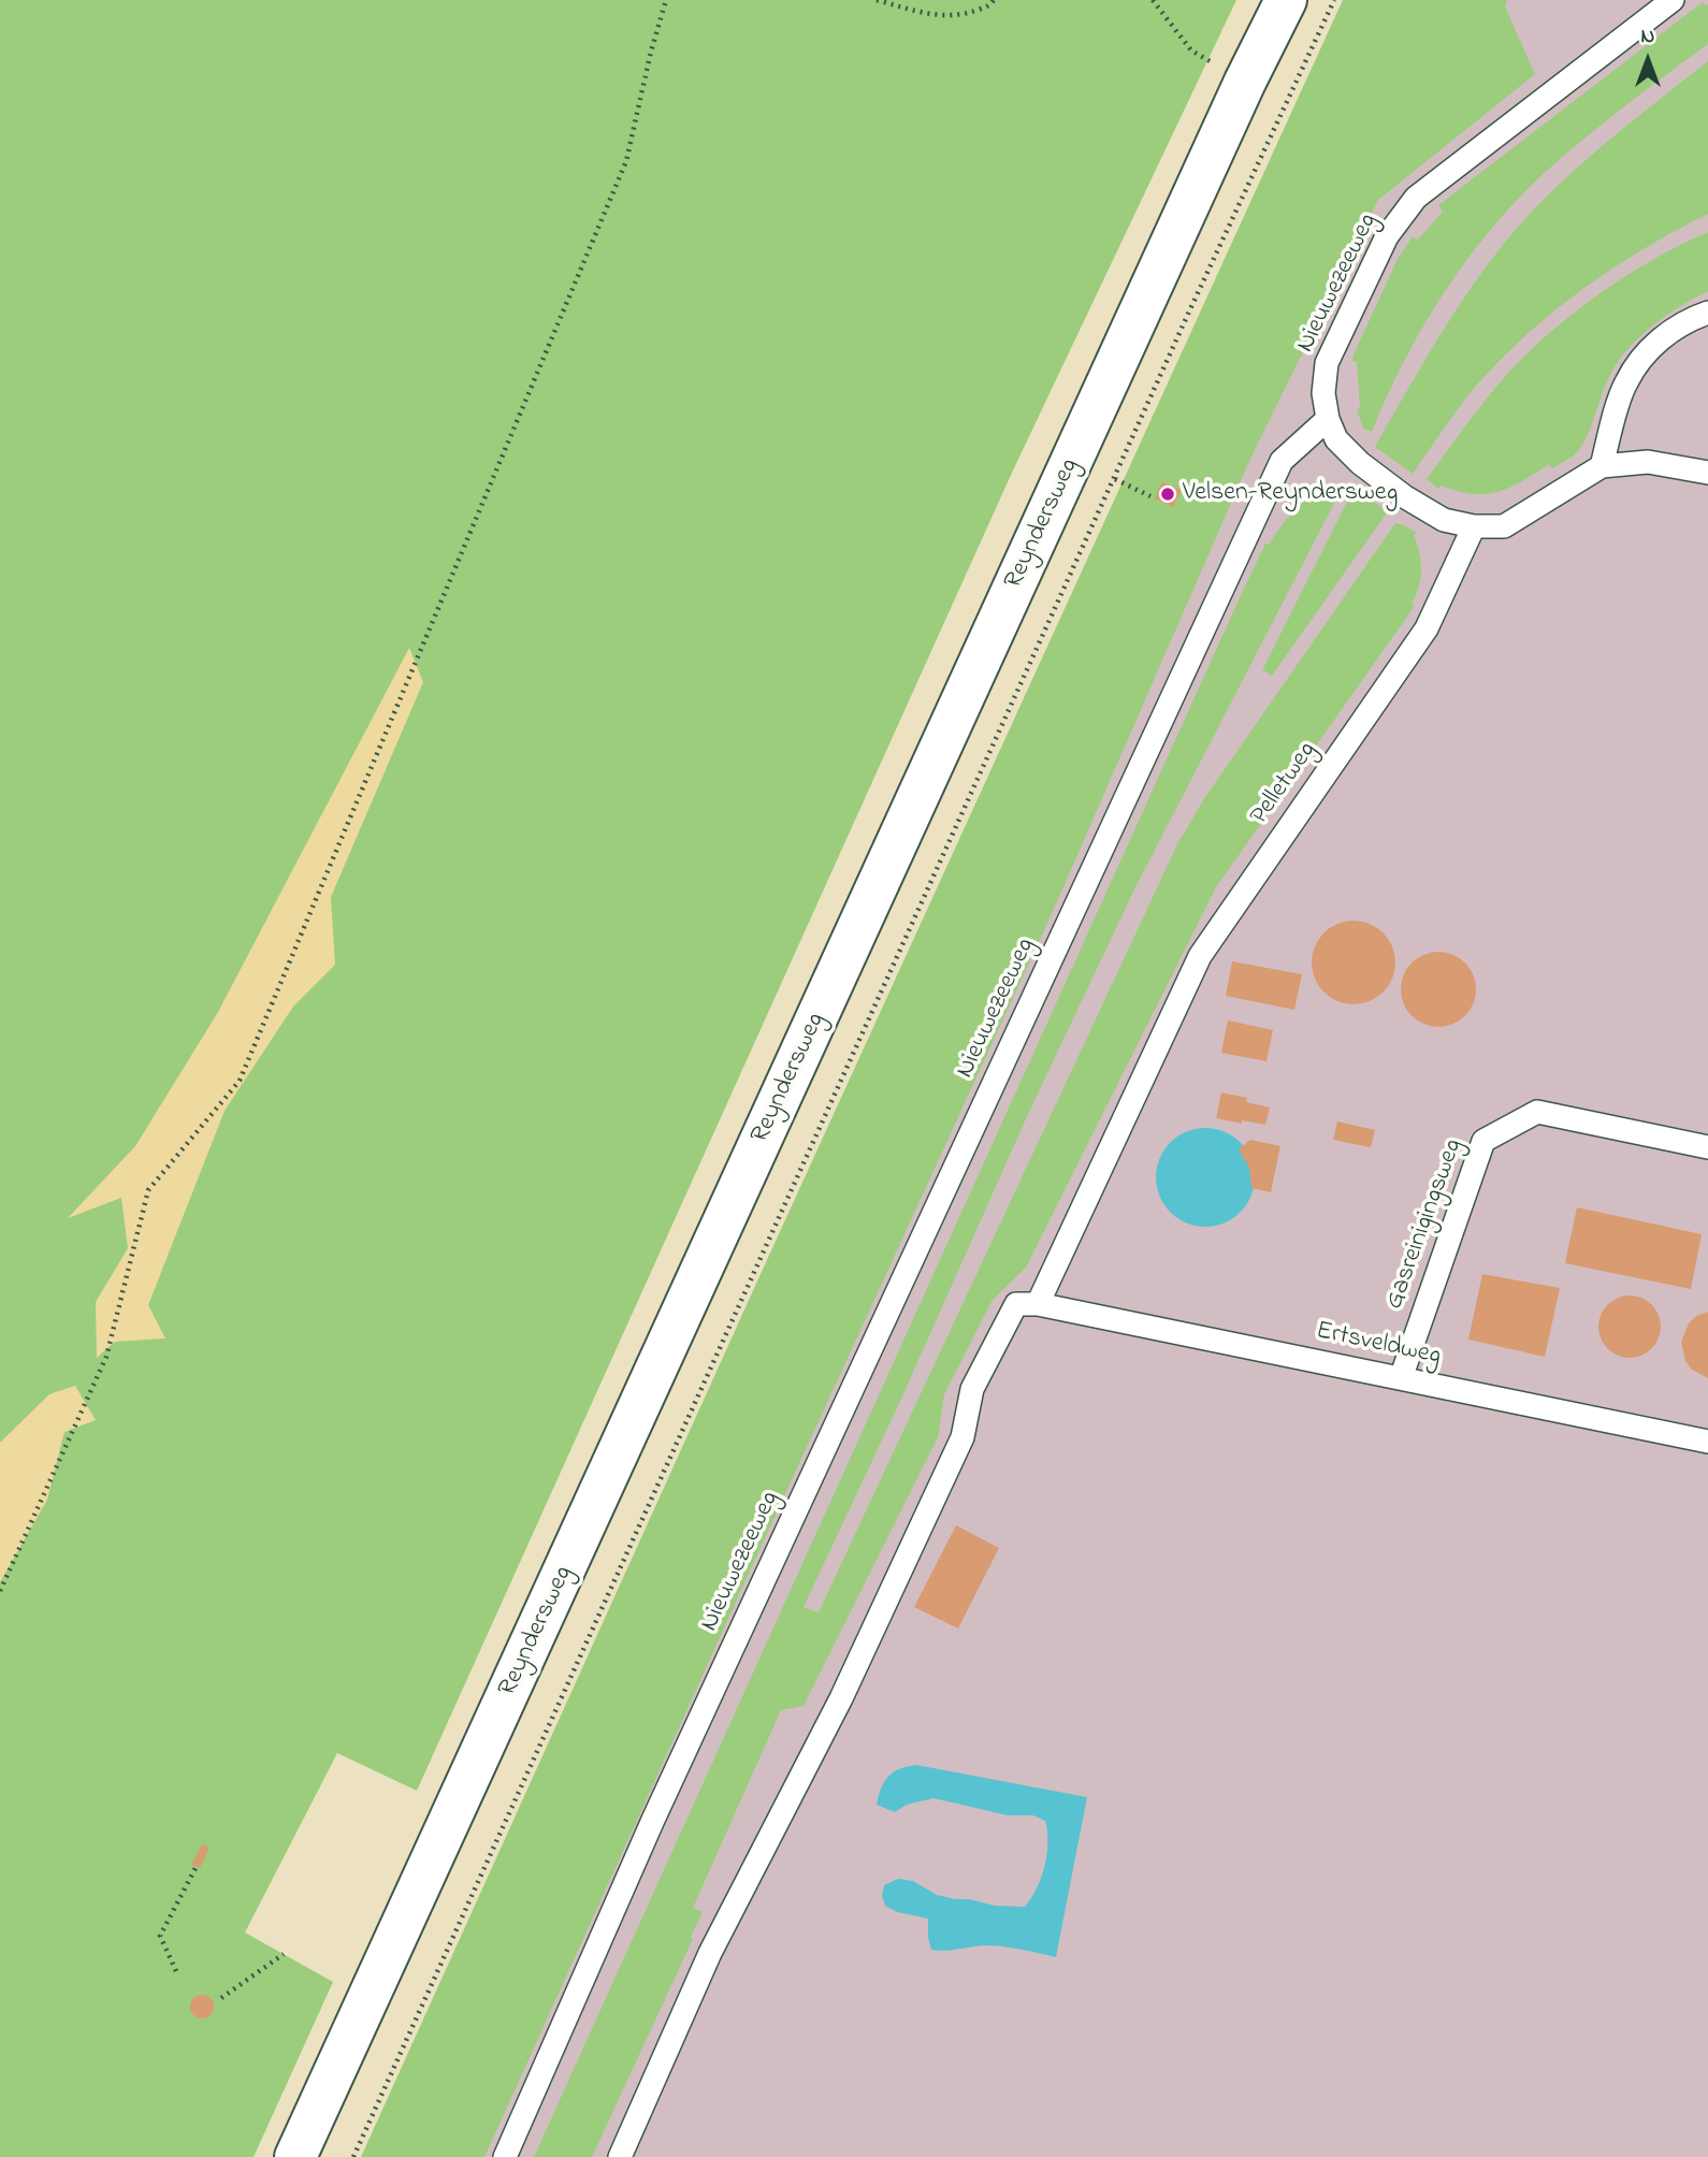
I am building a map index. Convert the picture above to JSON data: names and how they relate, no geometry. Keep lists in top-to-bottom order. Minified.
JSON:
{"streets":{"street":["Reyndersweg"],"lane":["Nieuwezeeweg","Pelletweg","Gasreinigingsweg","Ertsveldweg"]},"crossings":[["Pelletweg","Ertsveldweg"],["Gasreinigingsweg","Ertsveldweg"]],"places":["Velsen-Reyndersweg"],"north":"top"}
